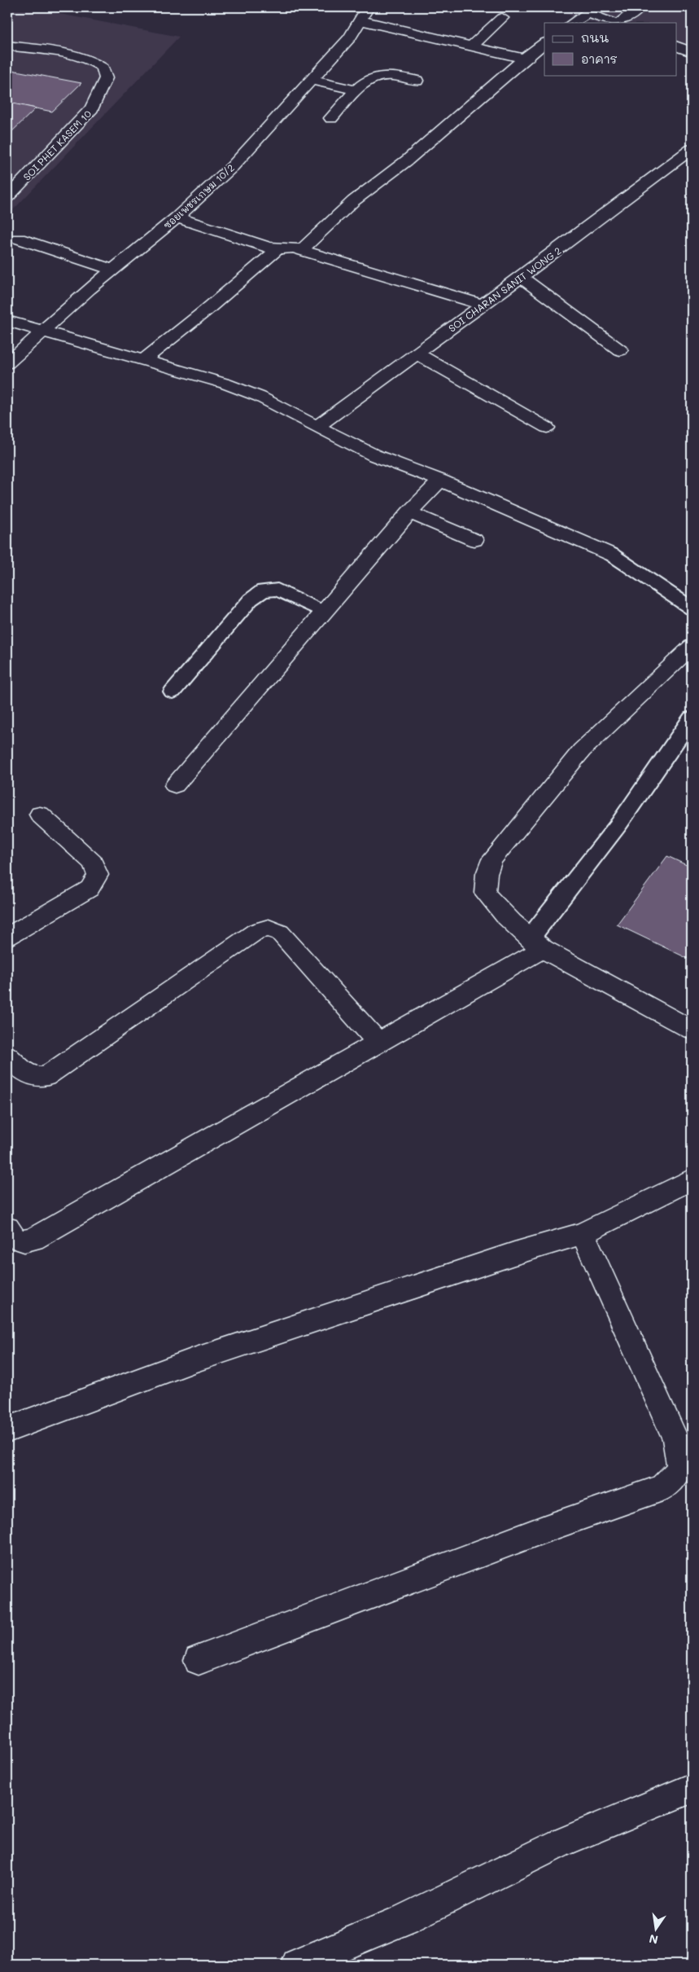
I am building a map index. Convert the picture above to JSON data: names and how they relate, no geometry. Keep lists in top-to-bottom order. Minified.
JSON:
{"streets":{"street":["SOI PHET KASEM 10","ซอยเพชรเกษม 10/2","SOI CHARAN SANIT WONG 2"]},"legend":["ถนน","อาคาร"],"north":"bottom"}
